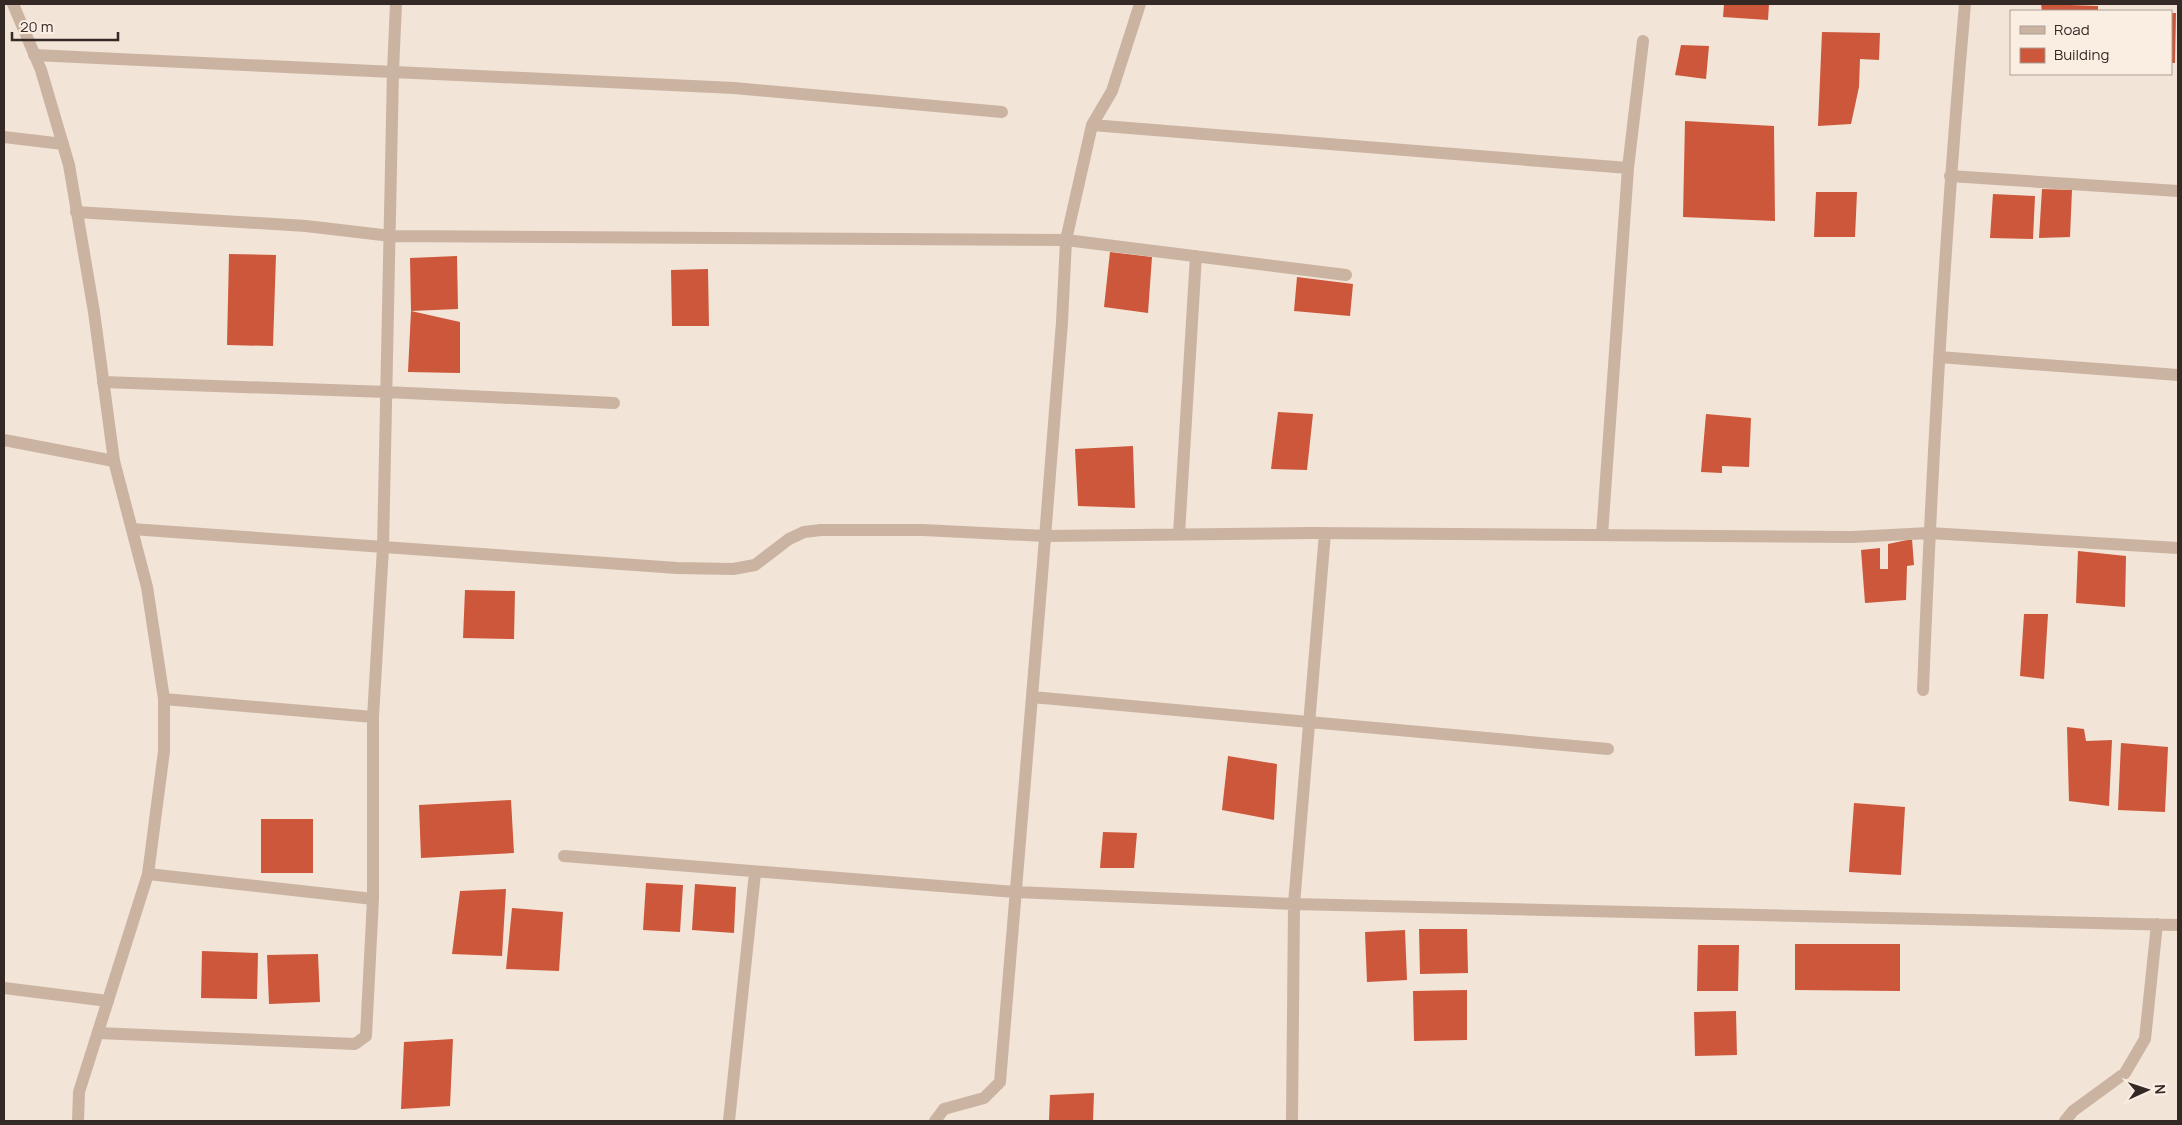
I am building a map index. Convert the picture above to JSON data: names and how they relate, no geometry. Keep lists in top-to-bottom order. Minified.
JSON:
{"legend":["Road","Building"],"scale_bar":"20 m","north":"right"}
